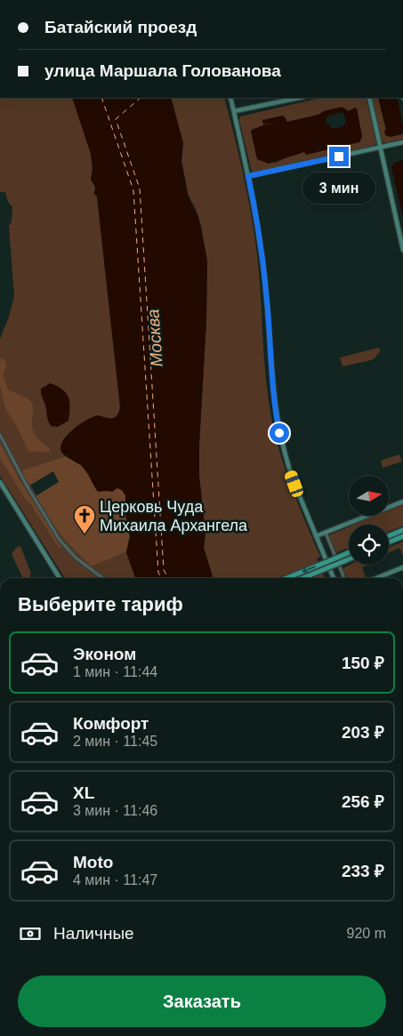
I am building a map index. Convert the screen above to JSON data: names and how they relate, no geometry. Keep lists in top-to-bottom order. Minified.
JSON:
{"water":["Москва"],"places":{"church":["Церковь Чуда Михаила Архангела"]},"north":"right","page":{"banner":["Батайский проезд","улица Маршала Голованова"],"bubble":"3 мин","heading":"Выберите тариф","list":[{"name":"Эконом","note":"1 мин · 11:44","value":"150 ₽"},{"name":"Комфорт","note":"2 мин · 11:45","value":"203 ₽"},{"name":"XL","note":"3 мин · 11:46","value":"256 ₽"},{"name":"Moto","note":"4 мин · 11:47","value":"233 ₽"}],"pay":["Наличные","920 m"],"buttons":"Заказать"}}
